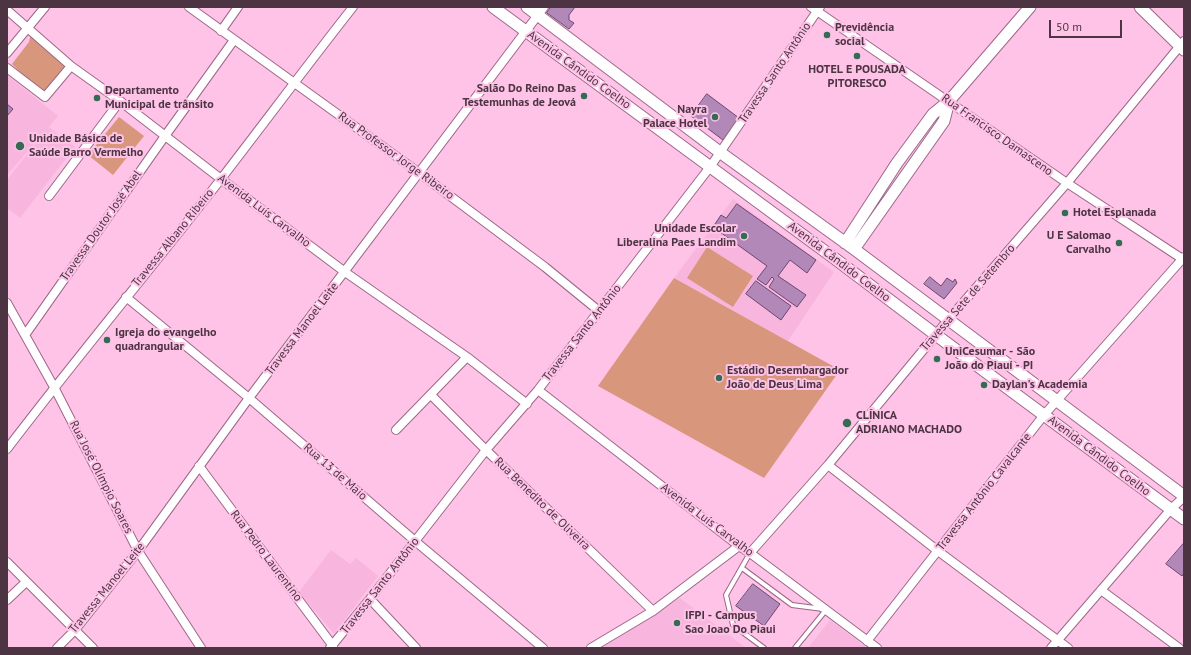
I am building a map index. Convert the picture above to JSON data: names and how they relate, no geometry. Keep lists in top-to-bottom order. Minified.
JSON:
{"streets":{"main road":["Avenida Cândido Coelho"],"street":["Travessa Santo Antônio","Rua Francisco Damasceno","Rua Professor Jorge Ribeiro","Avenida Luís Carvalho","Travessa Doutor José Abel","Travessa Albano Ribeiro","Travessa Sete de Setembro","Travessa Manoel Leite","Rua 13 de Maio","Rua José Olímpio Soares","Travessa Antônio Cavalcante","Rua Benedito de Oliveira","Rua Pedro Laurentino"]},"crossings":[["Avenida Cândido Coelho","Travessa Santo Antônio"],["Avenida Cândido Coelho","Travessa Sete de Setembro"],["Avenida Cândido Coelho","Travessa Manoel Leite"],["Avenida Cândido Coelho","Travessa Antônio Cavalcante"],["Travessa Santo Antônio","Rua Francisco Damasceno"],["Travessa Santo Antônio","Rua Professor Jorge Ribeiro"],["Travessa Santo Antônio","Avenida Luís Carvalho"],["Travessa Santo Antônio","Rua 13 de Maio"],["Travessa Santo Antônio","Rua Benedito de Oliveira"],["Travessa Santo Antônio","Rua Pedro Laurentino"],["Rua Francisco Damasceno","Travessa Sete de Setembro"],["Rua Francisco Damasceno","Travessa Antônio Cavalcante"],["Rua Professor Jorge Ribeiro","Travessa Doutor José Abel"],["Rua Professor Jorge Ribeiro","Travessa Albano Ribeiro"],["Rua Professor Jorge Ribeiro","Travessa Manoel Leite"],["Avenida Luís Carvalho","Travessa Doutor José Abel"],["Avenida Luís Carvalho","Travessa Albano Ribeiro"],["Avenida Luís Carvalho","Travessa Sete de Setembro"],["Avenida Luís Carvalho","Travessa Manoel Leite"],["Avenida Luís Carvalho","Travessa Antônio Cavalcante"],["Travessa Doutor José Abel","Rua José Olímpio Soares"],["Travessa Albano Ribeiro","Rua 13 de Maio"],["Travessa Albano Ribeiro","Rua José Olímpio Soares"],["Travessa Manoel Leite","Rua 13 de Maio"],["Travessa Manoel Leite","Rua José Olímpio Soares"],["Travessa Manoel Leite","Rua Pedro Laurentino"]],"places":["Previdência social","HOTEL E POUSADA PITORESCO","Salão Do Reino Das Testemunhas de Jeová","Departamento Municipal de trânsito","Nayra Palace Hotel","Unidade Básica de Saúde Barro Vermelho","Hotel Esplanada","Unidade Escolar Liberalina Paes Landim","U E Salomao Carvalho","Igreja do evangelho quadrangular","UniCesumar - São João do Piauí - PI","Estádio Desembargador João de Deus Lima","Daylan's Academia","CLÍNICA ADRIANO MACHADO","IFPI - Campus Sao Joao Do Piaui"],"scale_bar":"50 m"}
